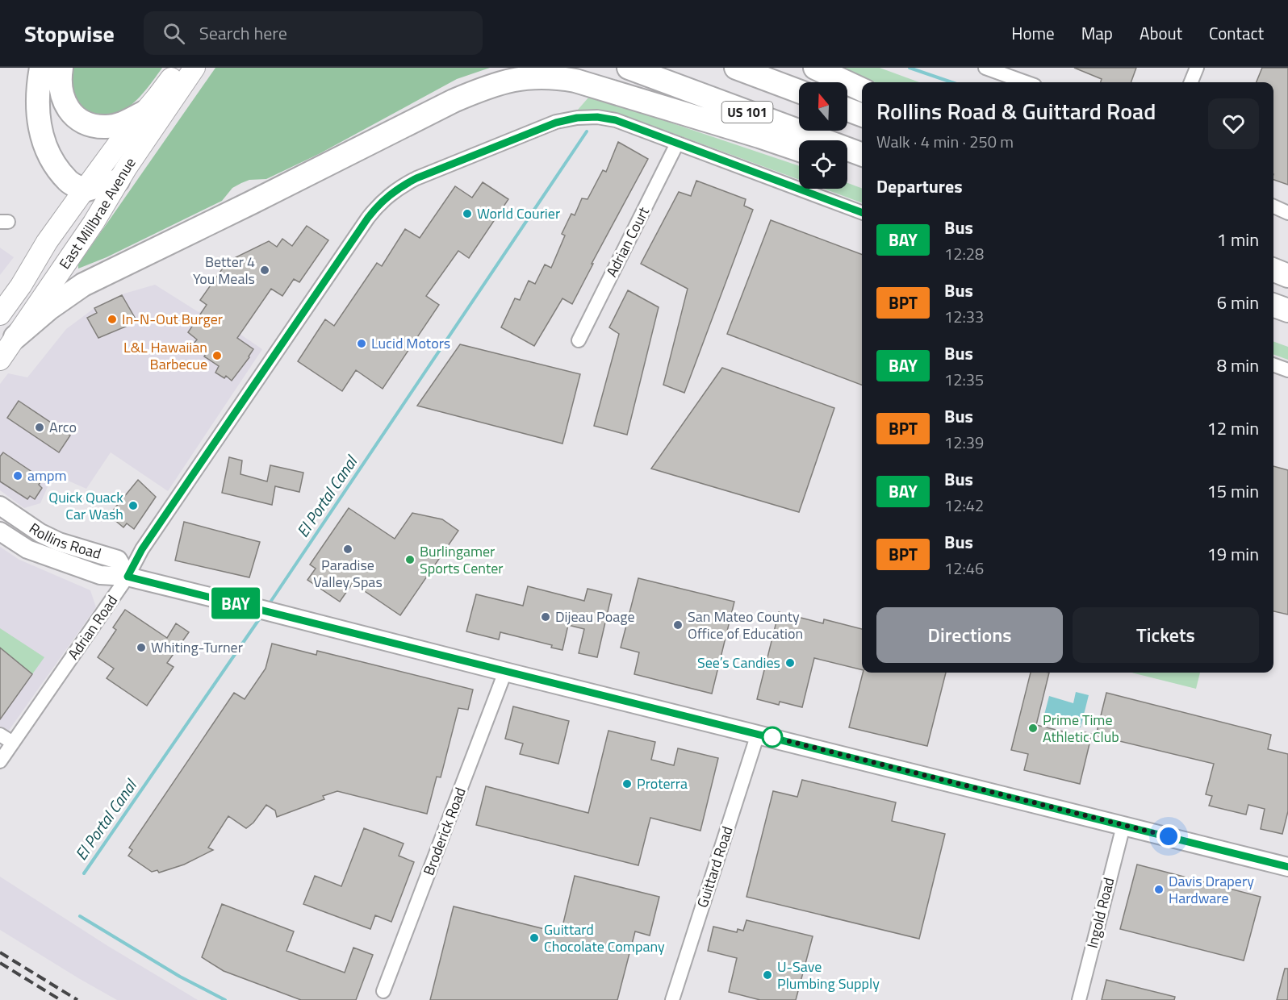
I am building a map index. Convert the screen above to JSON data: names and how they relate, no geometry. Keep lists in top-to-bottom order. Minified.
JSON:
{"streets":{"highway":["US 101"],"main road":["East Millbrae Avenue","Rollins Road"],"street":["Adrian Court","Adrian Road","Broderick Road","Guittard Road","Ingold Road"]},"crossings":[["Adrian Court","Adrian Road"],["Rollins Road","Adrian Road"],["Rollins Road","Broderick Road"],["Rollins Road","Guittard Road"],["Rollins Road","Ingold Road"]],"water":["El Portal Canal"],"places":["World Courier","Better 4 You Meals","In-N-Out Burger","Lucid Motors","L&L Hawaiian Barbecue","Arco","ampm","Quick Quack Car Wash","Paradise Valley Spas","Burlingamer Sports Center","Dijeau Poage","San Mateo County Office of Education","Whiting-Turner","See’s Candies","Prime Time Athletic Club","Proterra","Davis Drapery Hardware","Guittard Chocolate Company","U-Save Plumbing Supply"],"lines":["bus line BAY"],"north":"top","page":{"header":"Stopwise","search":"Search here","nav":["Home","Map","About","Contact"],"on_map":"BAY","heading":[["Rollins Road & Guittard Road","Walk · 4 min · 250 m"],"Departures"],"list":[{"mark":"BAY","name":"Bus","note":"12:28","value":"1 min"},{"mark":"BPT","name":"Bus","note":"12:33","value":"6 min"},{"mark":"BAY","name":"Bus","note":"12:35","value":"8 min"},{"mark":"BPT","name":"Bus","note":"12:39","value":"12 min"},{"mark":"BAY","name":"Bus","note":"12:42","value":"15 min"},{"mark":"BPT","name":"Bus","note":"12:46","value":"19 min"}],"buttons":["Directions","Tickets"]}}
